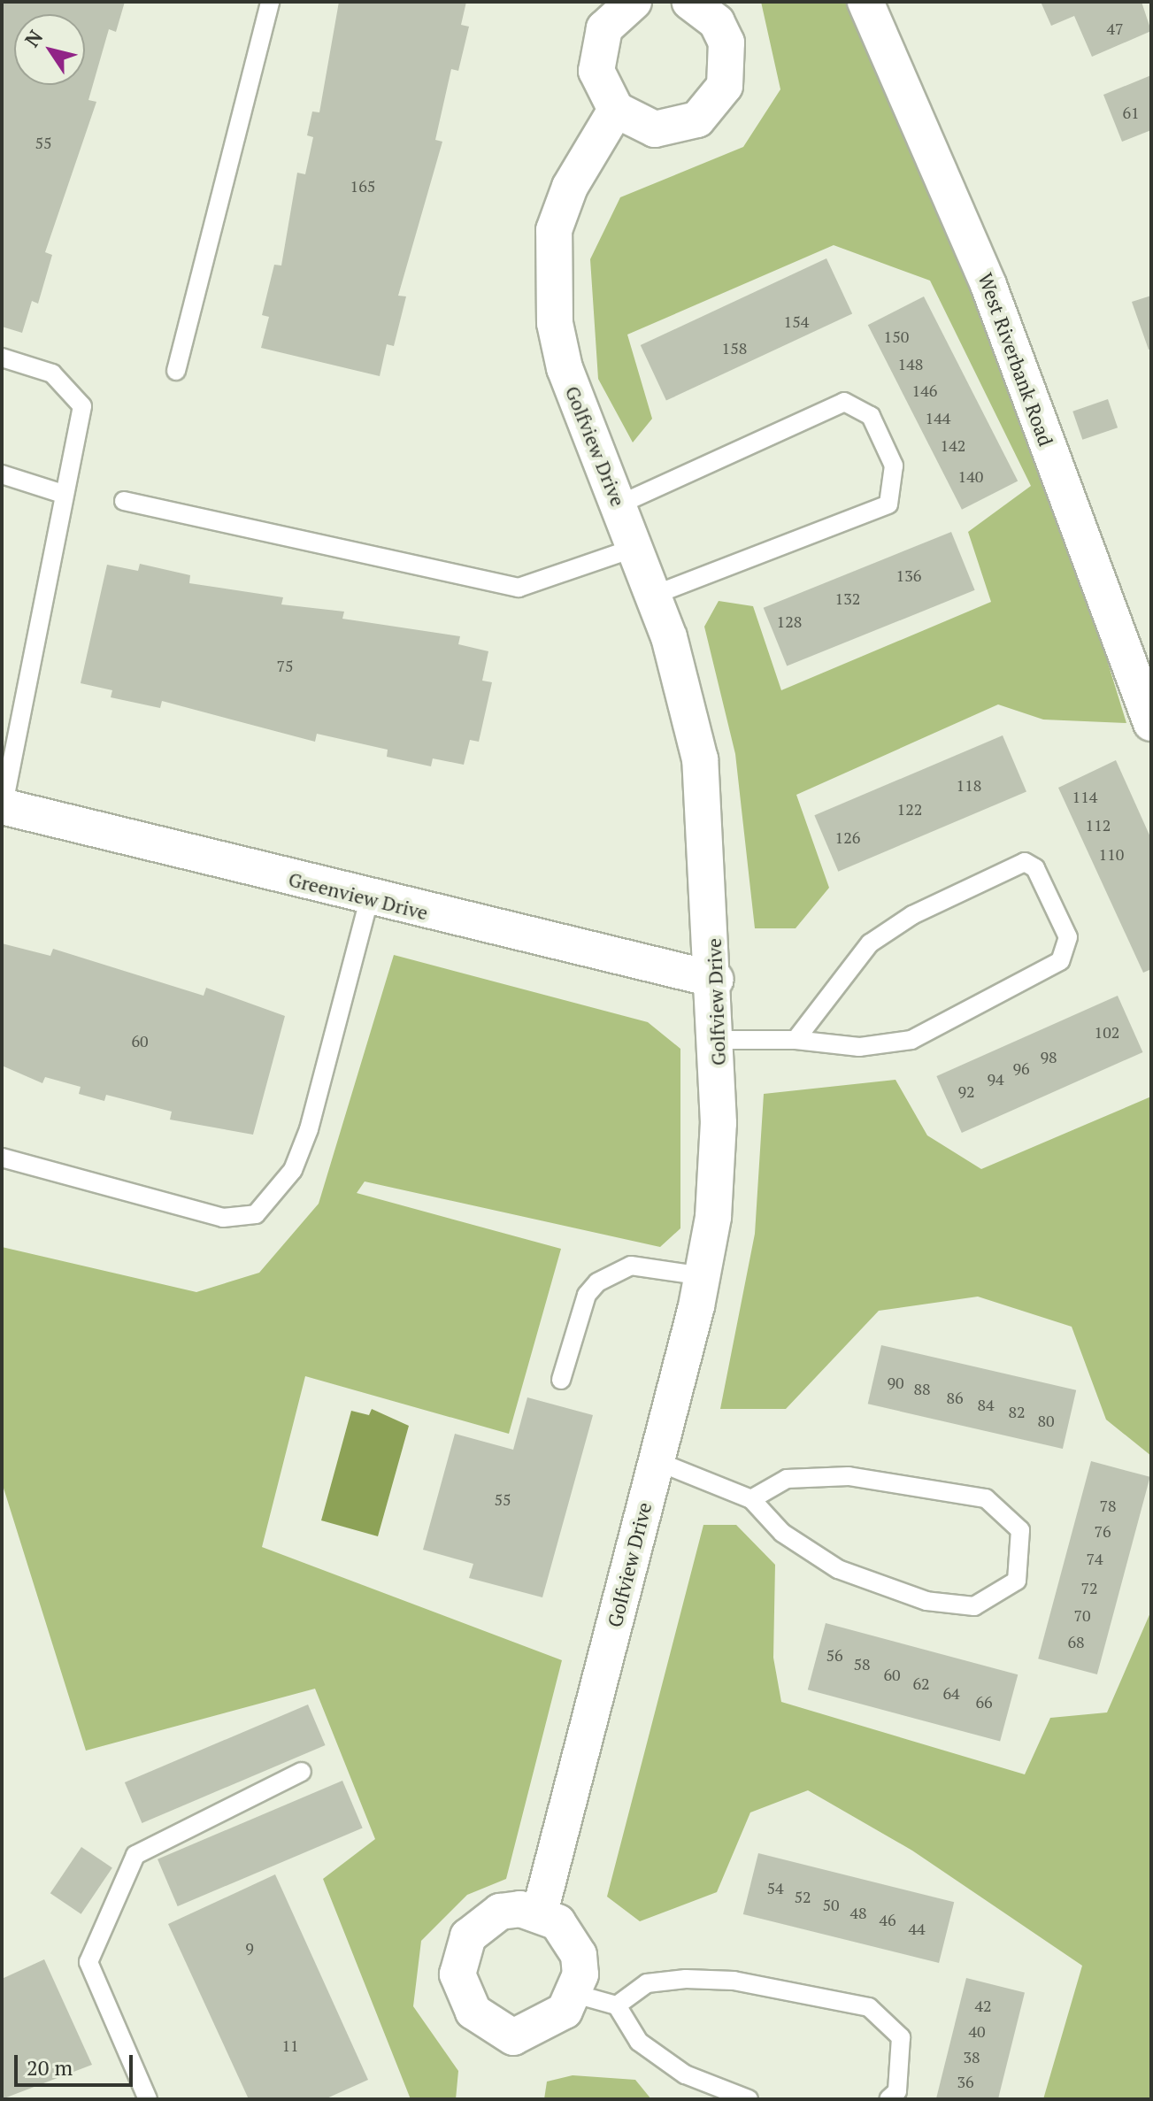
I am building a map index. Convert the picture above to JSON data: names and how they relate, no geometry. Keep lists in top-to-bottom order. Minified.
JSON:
{"streets":{"street":["West Riverbank Road","Golfview Drive","Greenview Drive"]},"crossings":[["Golfview Drive","Greenview Drive"]],"house_numbers":["47","61","55","165","154","150","158","148","146","144","142","140","136","132","128","75","118","114","122","112","126","110","102","60","98","96","94","92","90","88","86","84","82","80","55","78","76","74","72","70","68","56","58","60","62","64","66","54","52","50","48","46","44","9","42","40","11","38","36"],"scale_bar":"20 m","north":"top left"}
